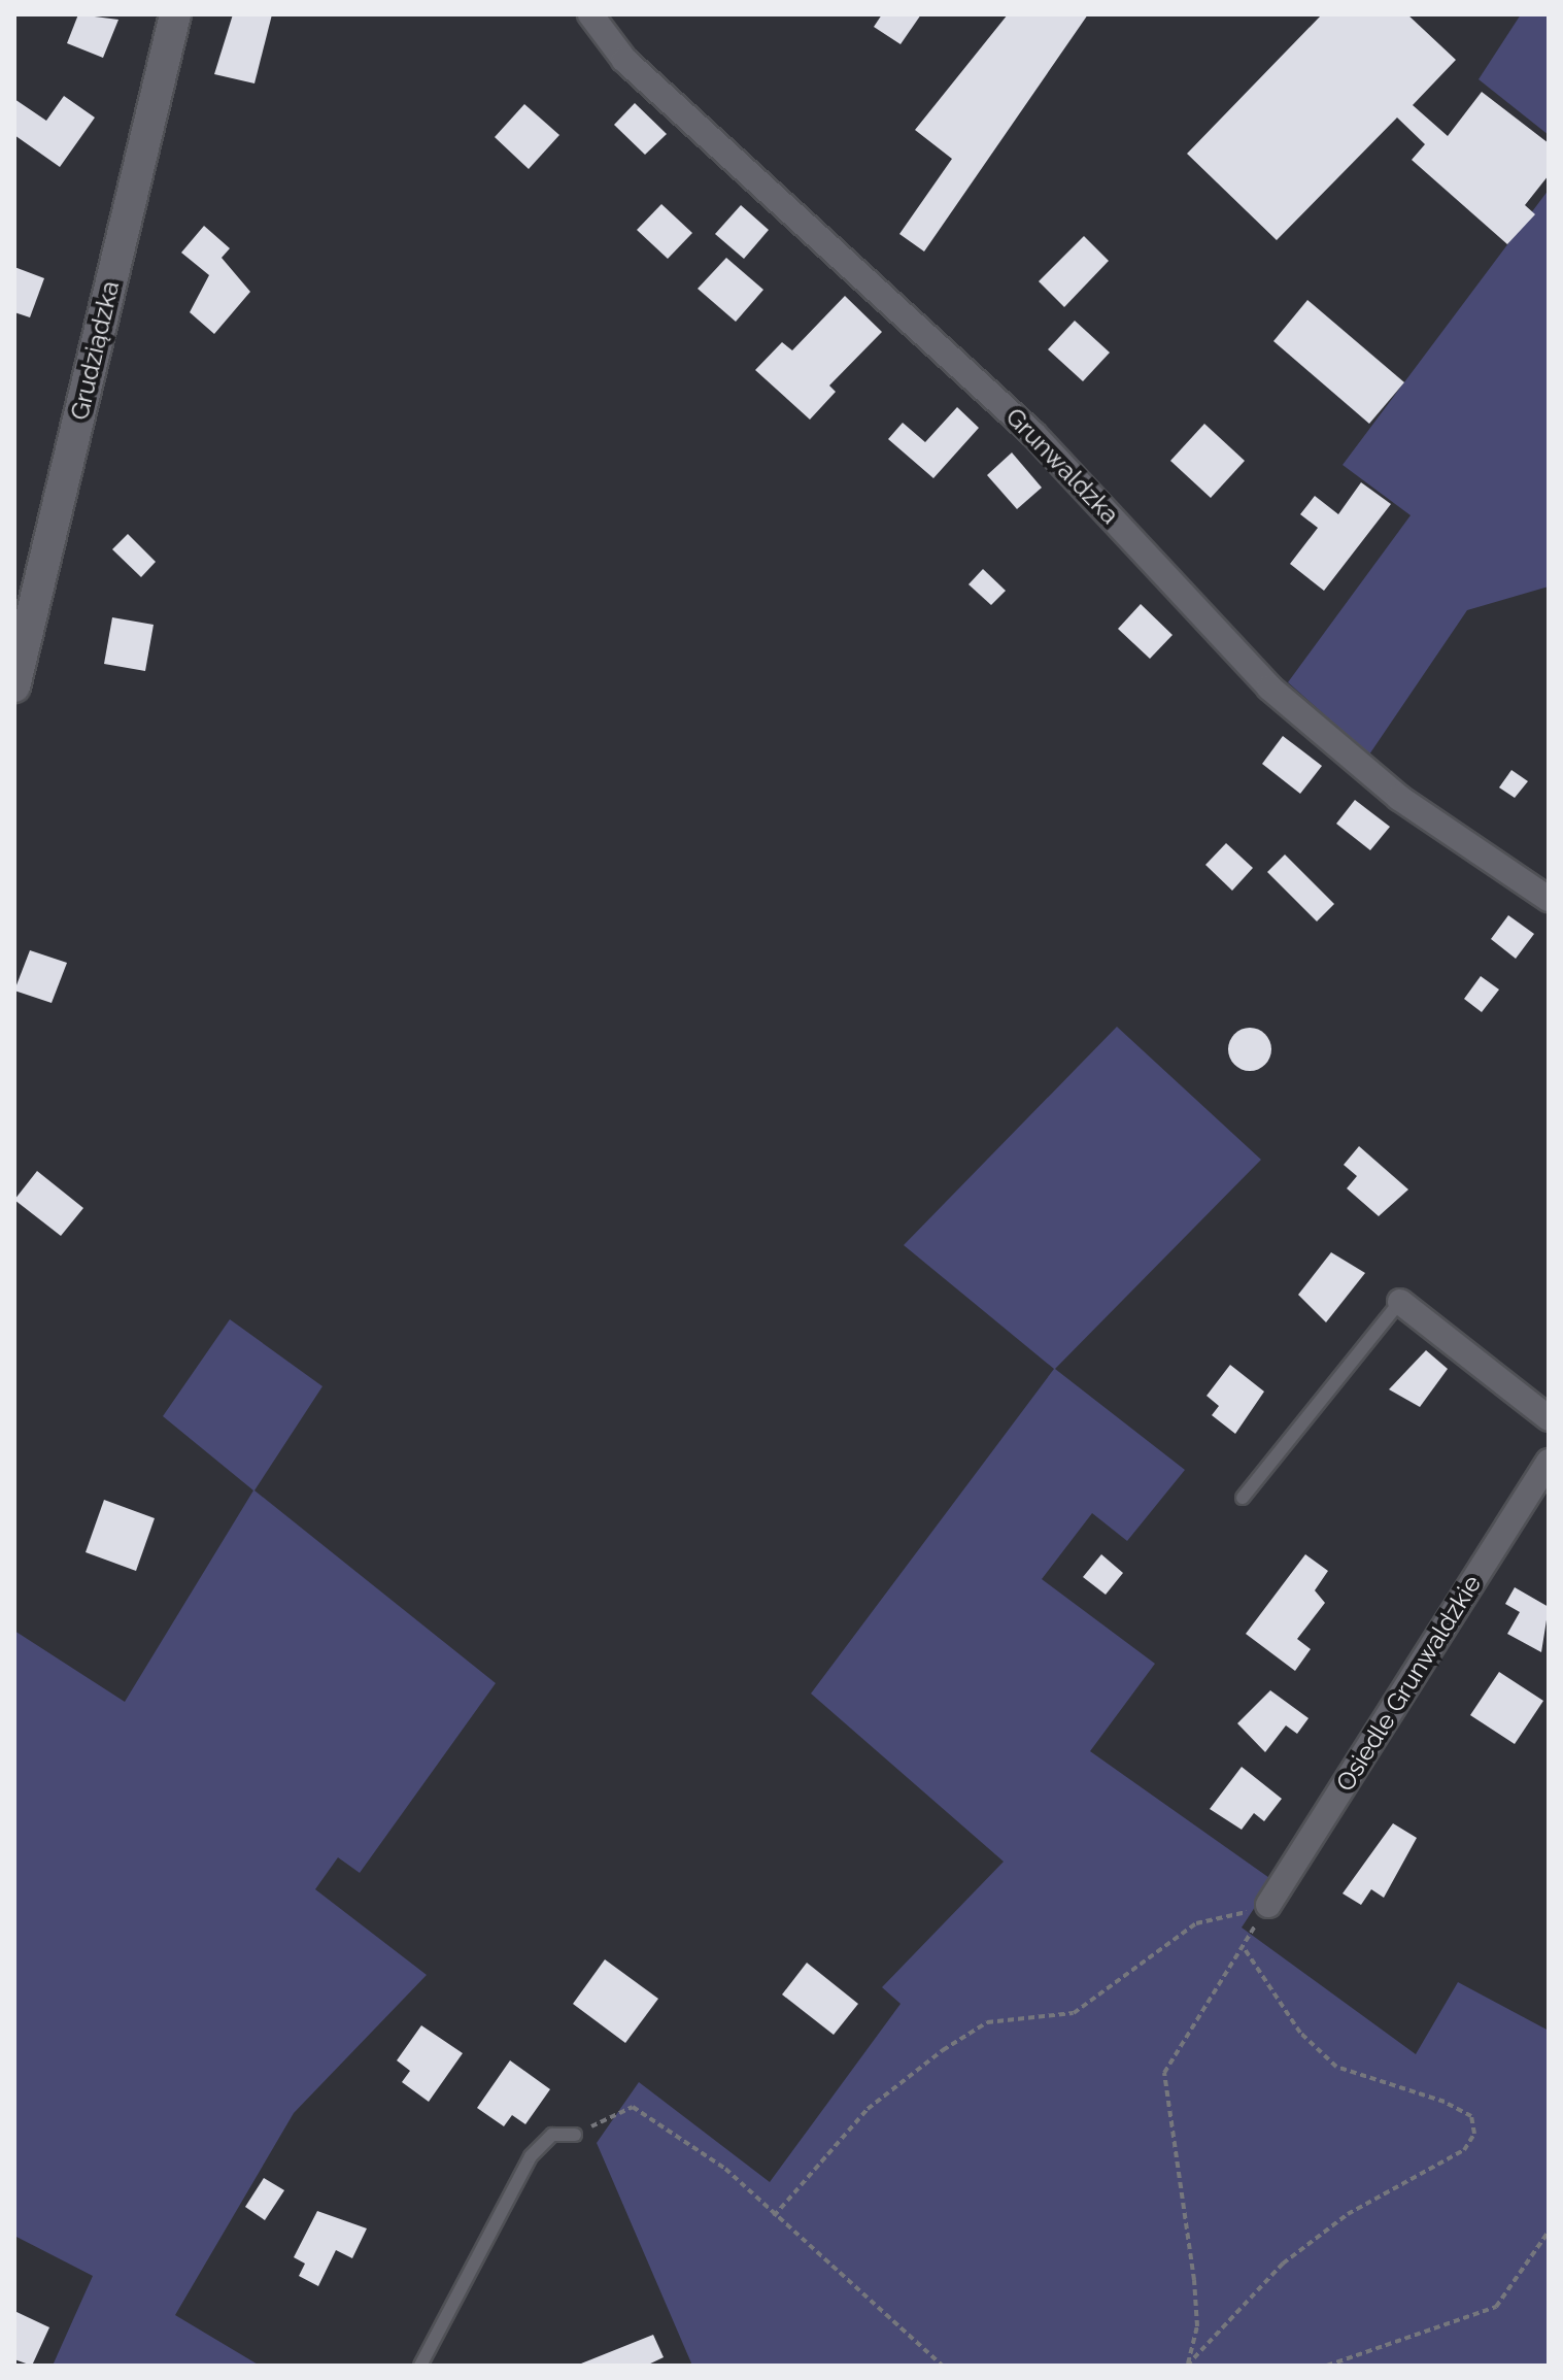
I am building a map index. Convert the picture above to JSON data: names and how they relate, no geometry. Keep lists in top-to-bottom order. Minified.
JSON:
{"streets":{"street":["Grudziądzka","Grunwaldzka","Osiedle Grunwaldzkie"]}}
